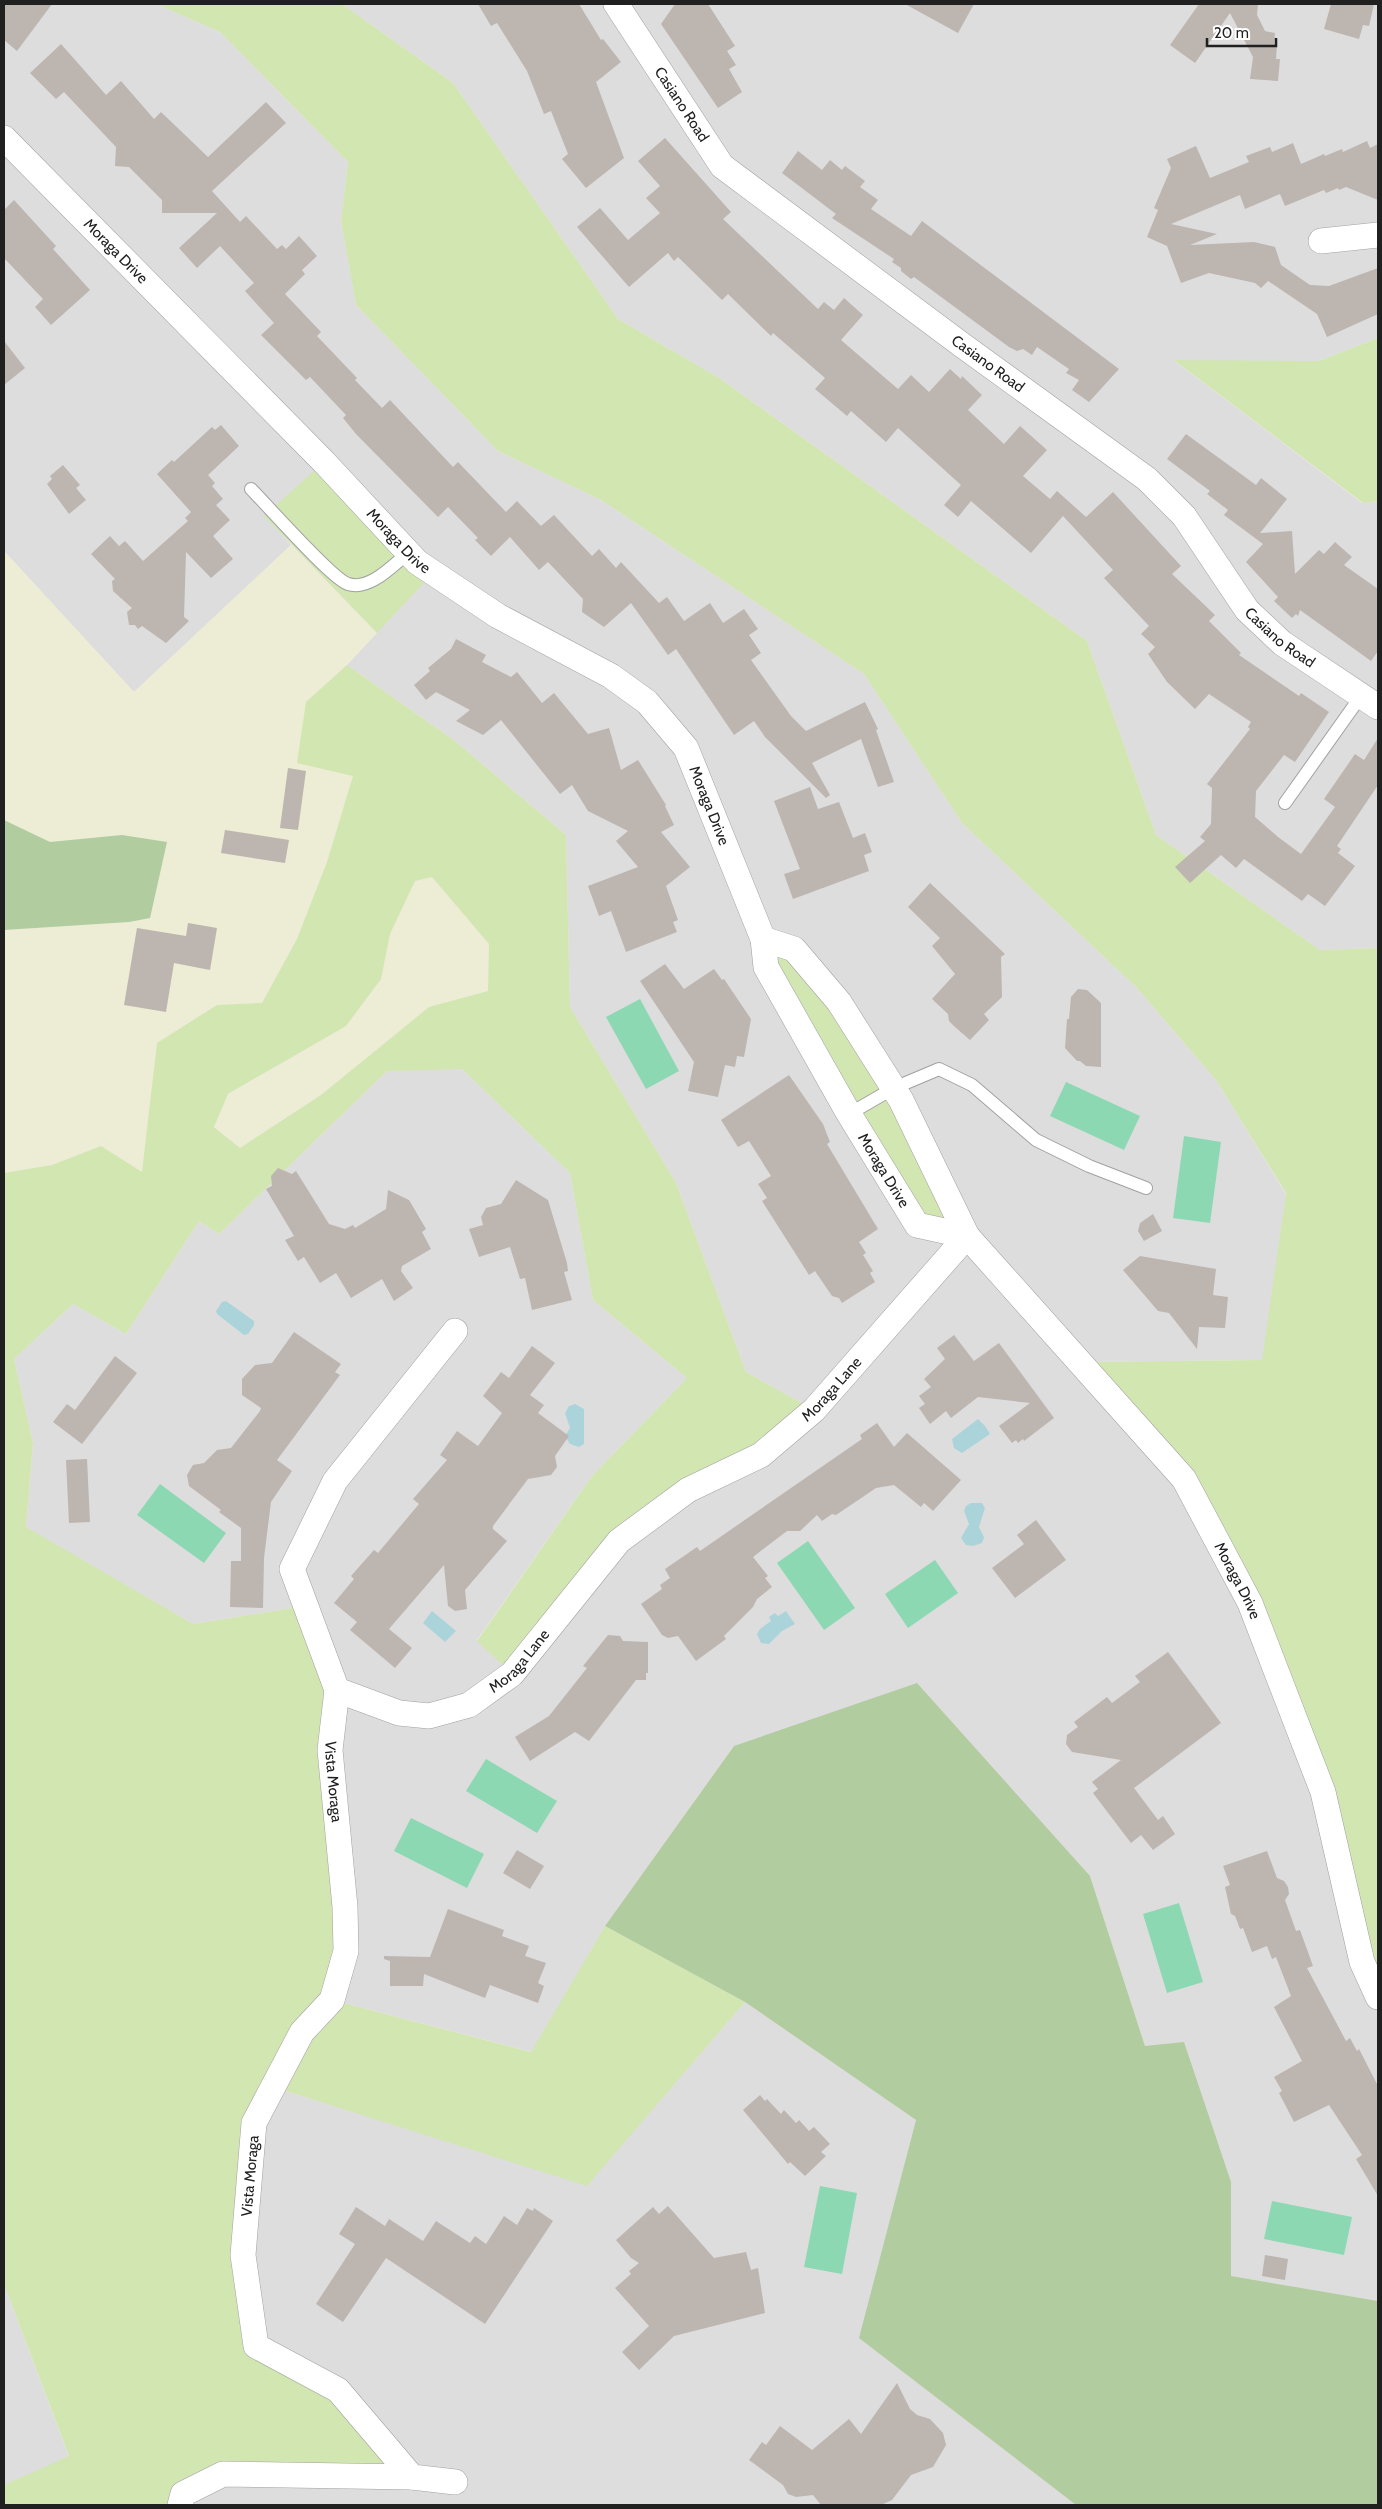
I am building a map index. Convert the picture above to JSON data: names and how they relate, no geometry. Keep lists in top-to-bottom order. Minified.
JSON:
{"streets":{"street":["Casiano Road","Moraga Drive","Moraga Lane","Vista Moraga"]},"crossings":[["Moraga Drive","Moraga Lane"],["Moraga Lane","Vista Moraga"]],"scale_bar":"20 m"}
